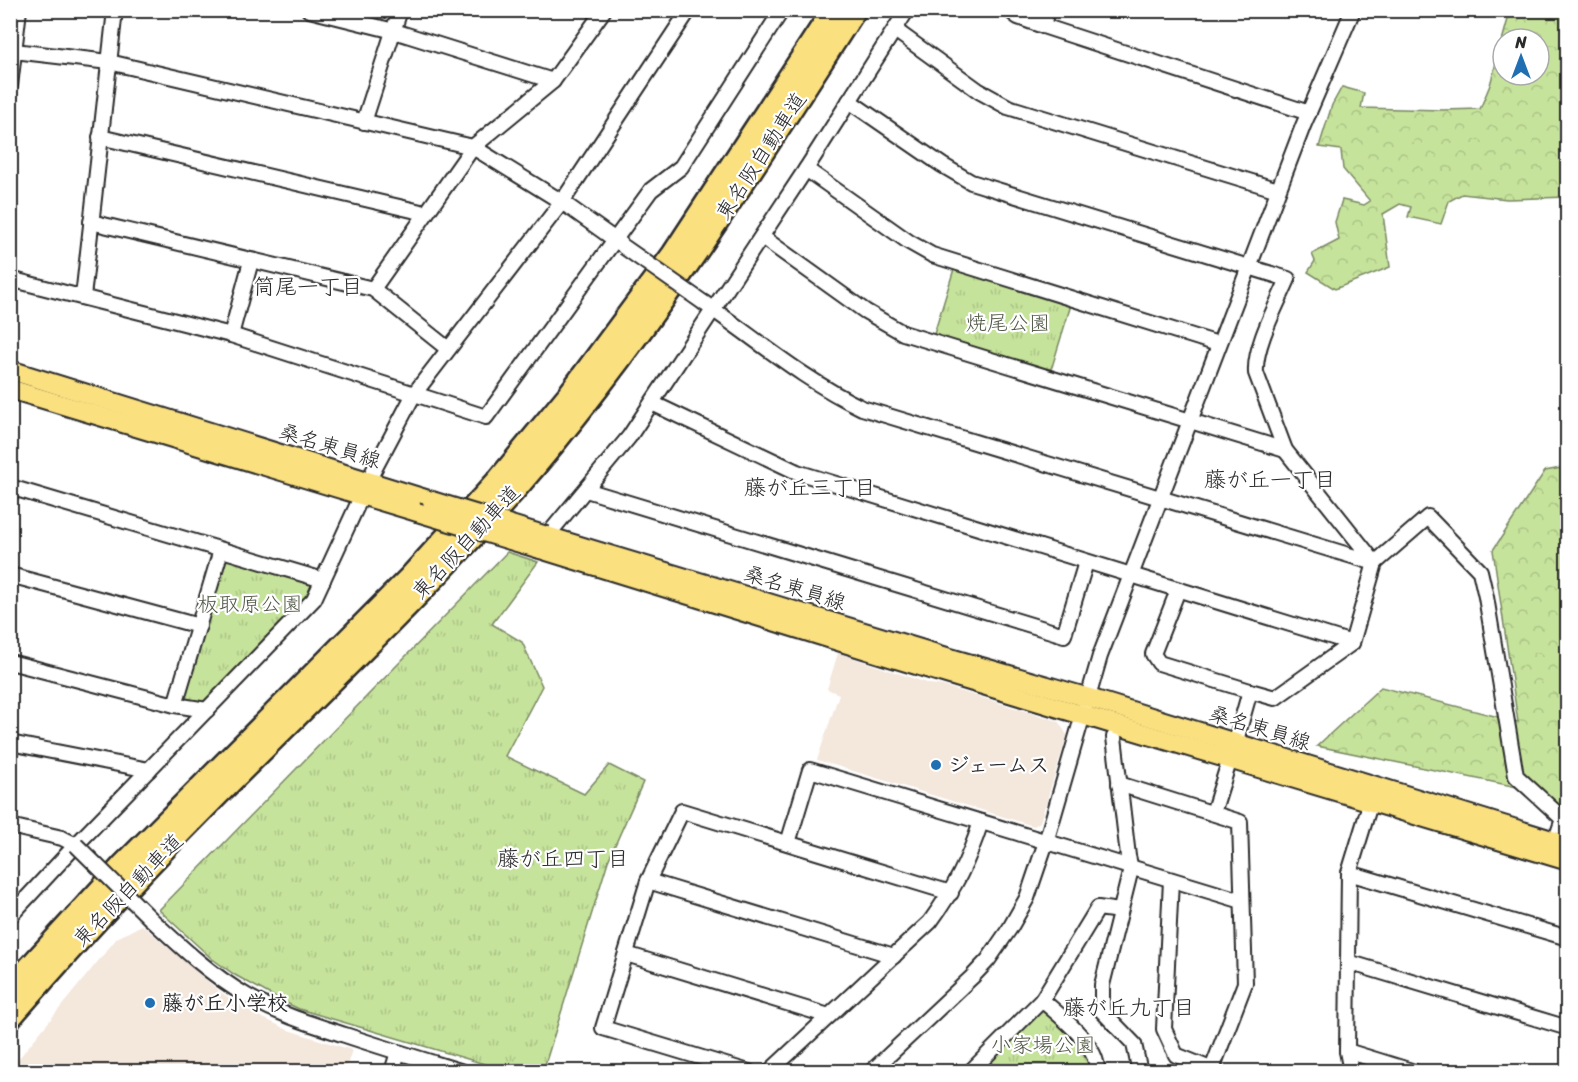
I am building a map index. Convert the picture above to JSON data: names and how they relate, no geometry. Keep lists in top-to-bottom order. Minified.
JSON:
{"streets":{"highway":["東名阪自動車道"],"main road":["桑名東員線"]},"districts":["筒尾一丁目","藤が丘一丁目","藤が丘三丁目","藤が丘四丁目","藤が丘九丁目"],"parks":["焼尾公園","板取原公園","小家場公園"],"places":["ジェームス","藤が丘小学校"],"north":"top"}
